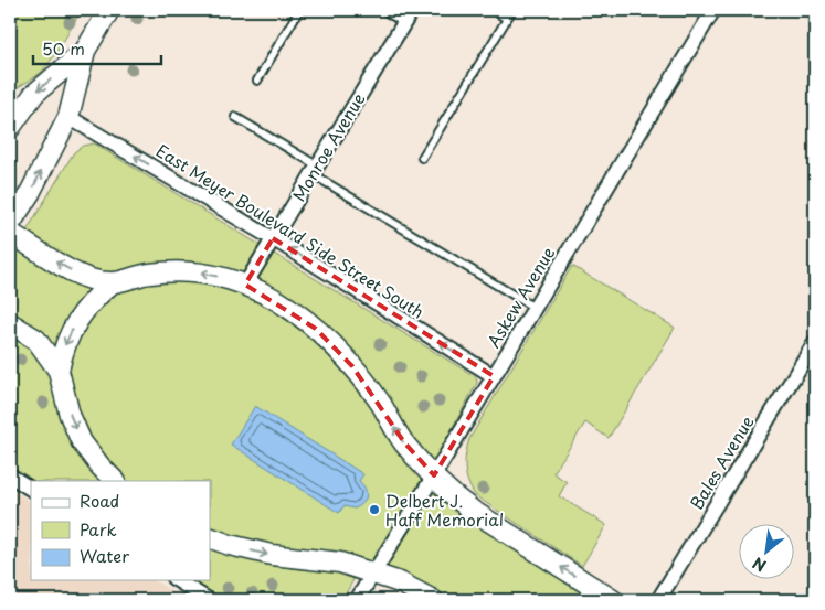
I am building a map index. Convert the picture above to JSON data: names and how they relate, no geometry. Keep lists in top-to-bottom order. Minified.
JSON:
{"streets":{"street":["Monroe Avenue","East Meyer Boulevard Side Street South","Askew Avenue","Bales Avenue"]},"crossings":[["Monroe Avenue","East Meyer Boulevard Side Street South"],["East Meyer Boulevard Side Street South","Askew Avenue"]],"one_way":["East Meyer Boulevard Side Street South"],"places":["Delbert J. Haff Memorial"],"legend":["Road","Park","Water"],"scale_bar":"50 m","north":"bottom left"}
